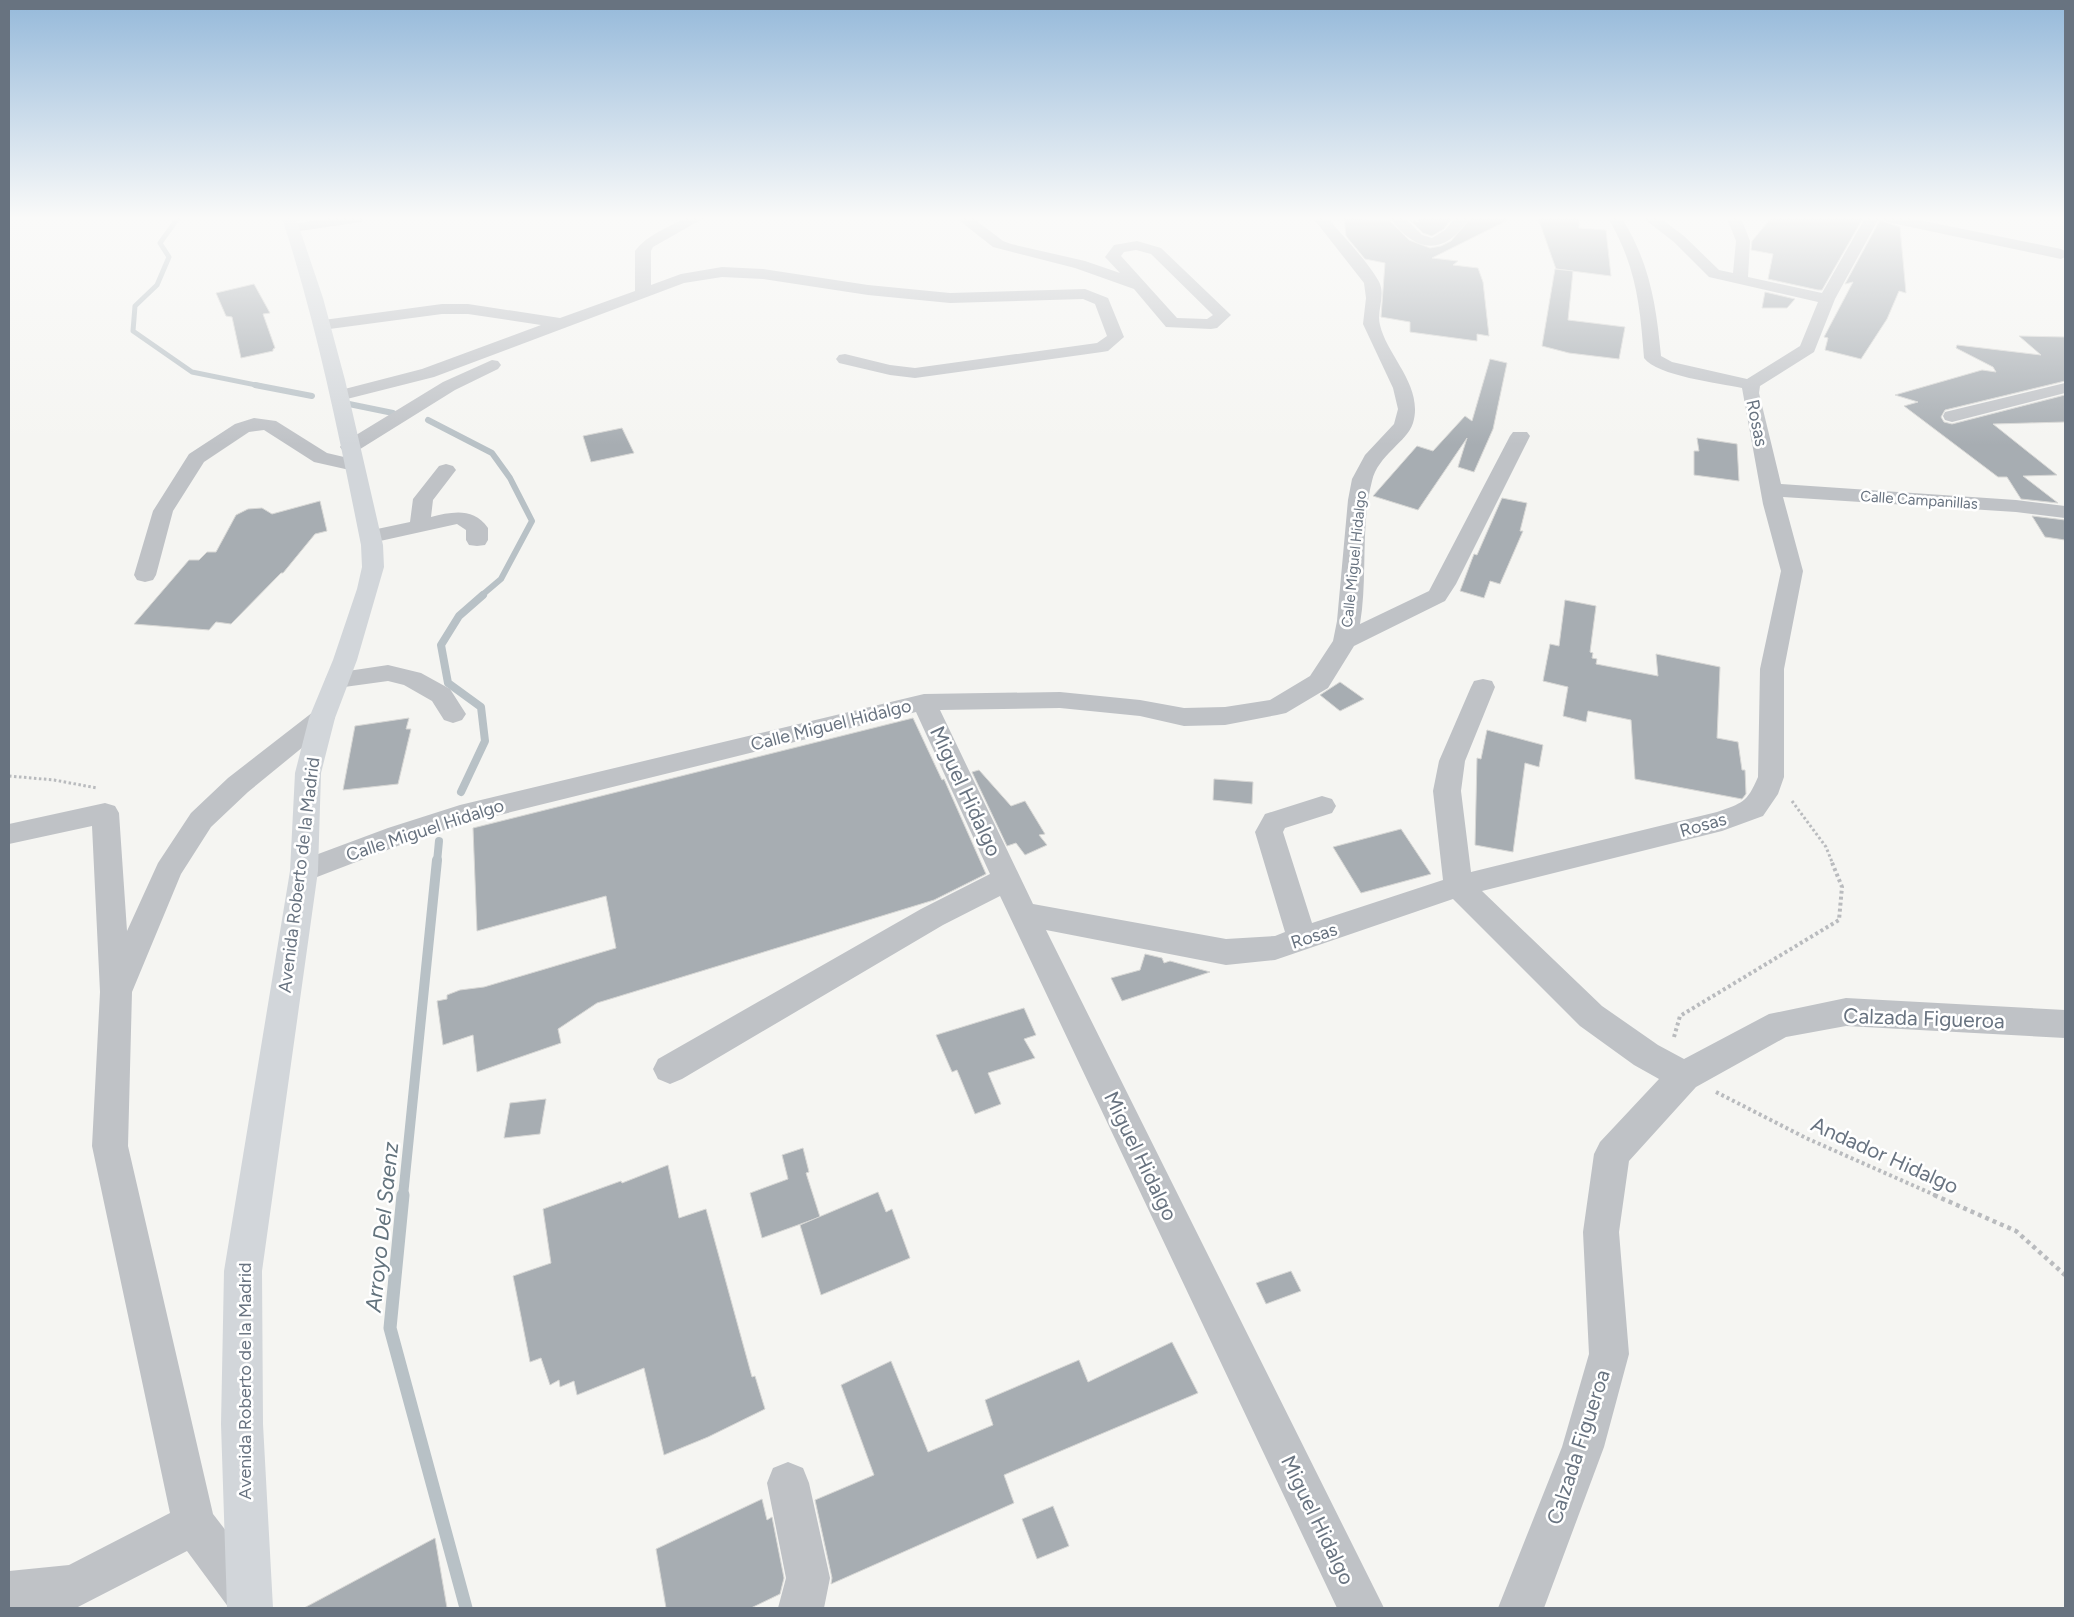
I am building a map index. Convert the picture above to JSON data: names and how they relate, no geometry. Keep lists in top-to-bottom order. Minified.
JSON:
{"streets":{"main road":["Avenida Roberto de la Madrid"],"street":["Rosas","Calle Campanillas","Calle Miguel Hidalgo","Miguel Hidalgo","Calzada Figueroa"],"path":["Andador Hidalgo"]},"crossings":[["Rosas","Calle Campanillas"],["Rosas","Miguel Hidalgo"],["Calle Miguel Hidalgo","Miguel Hidalgo"],["Calle Miguel Hidalgo","Avenida Roberto de la Madrid"],["Calzada Figueroa","Andador Hidalgo"]],"water":["Arroyo Del Saenz"]}
